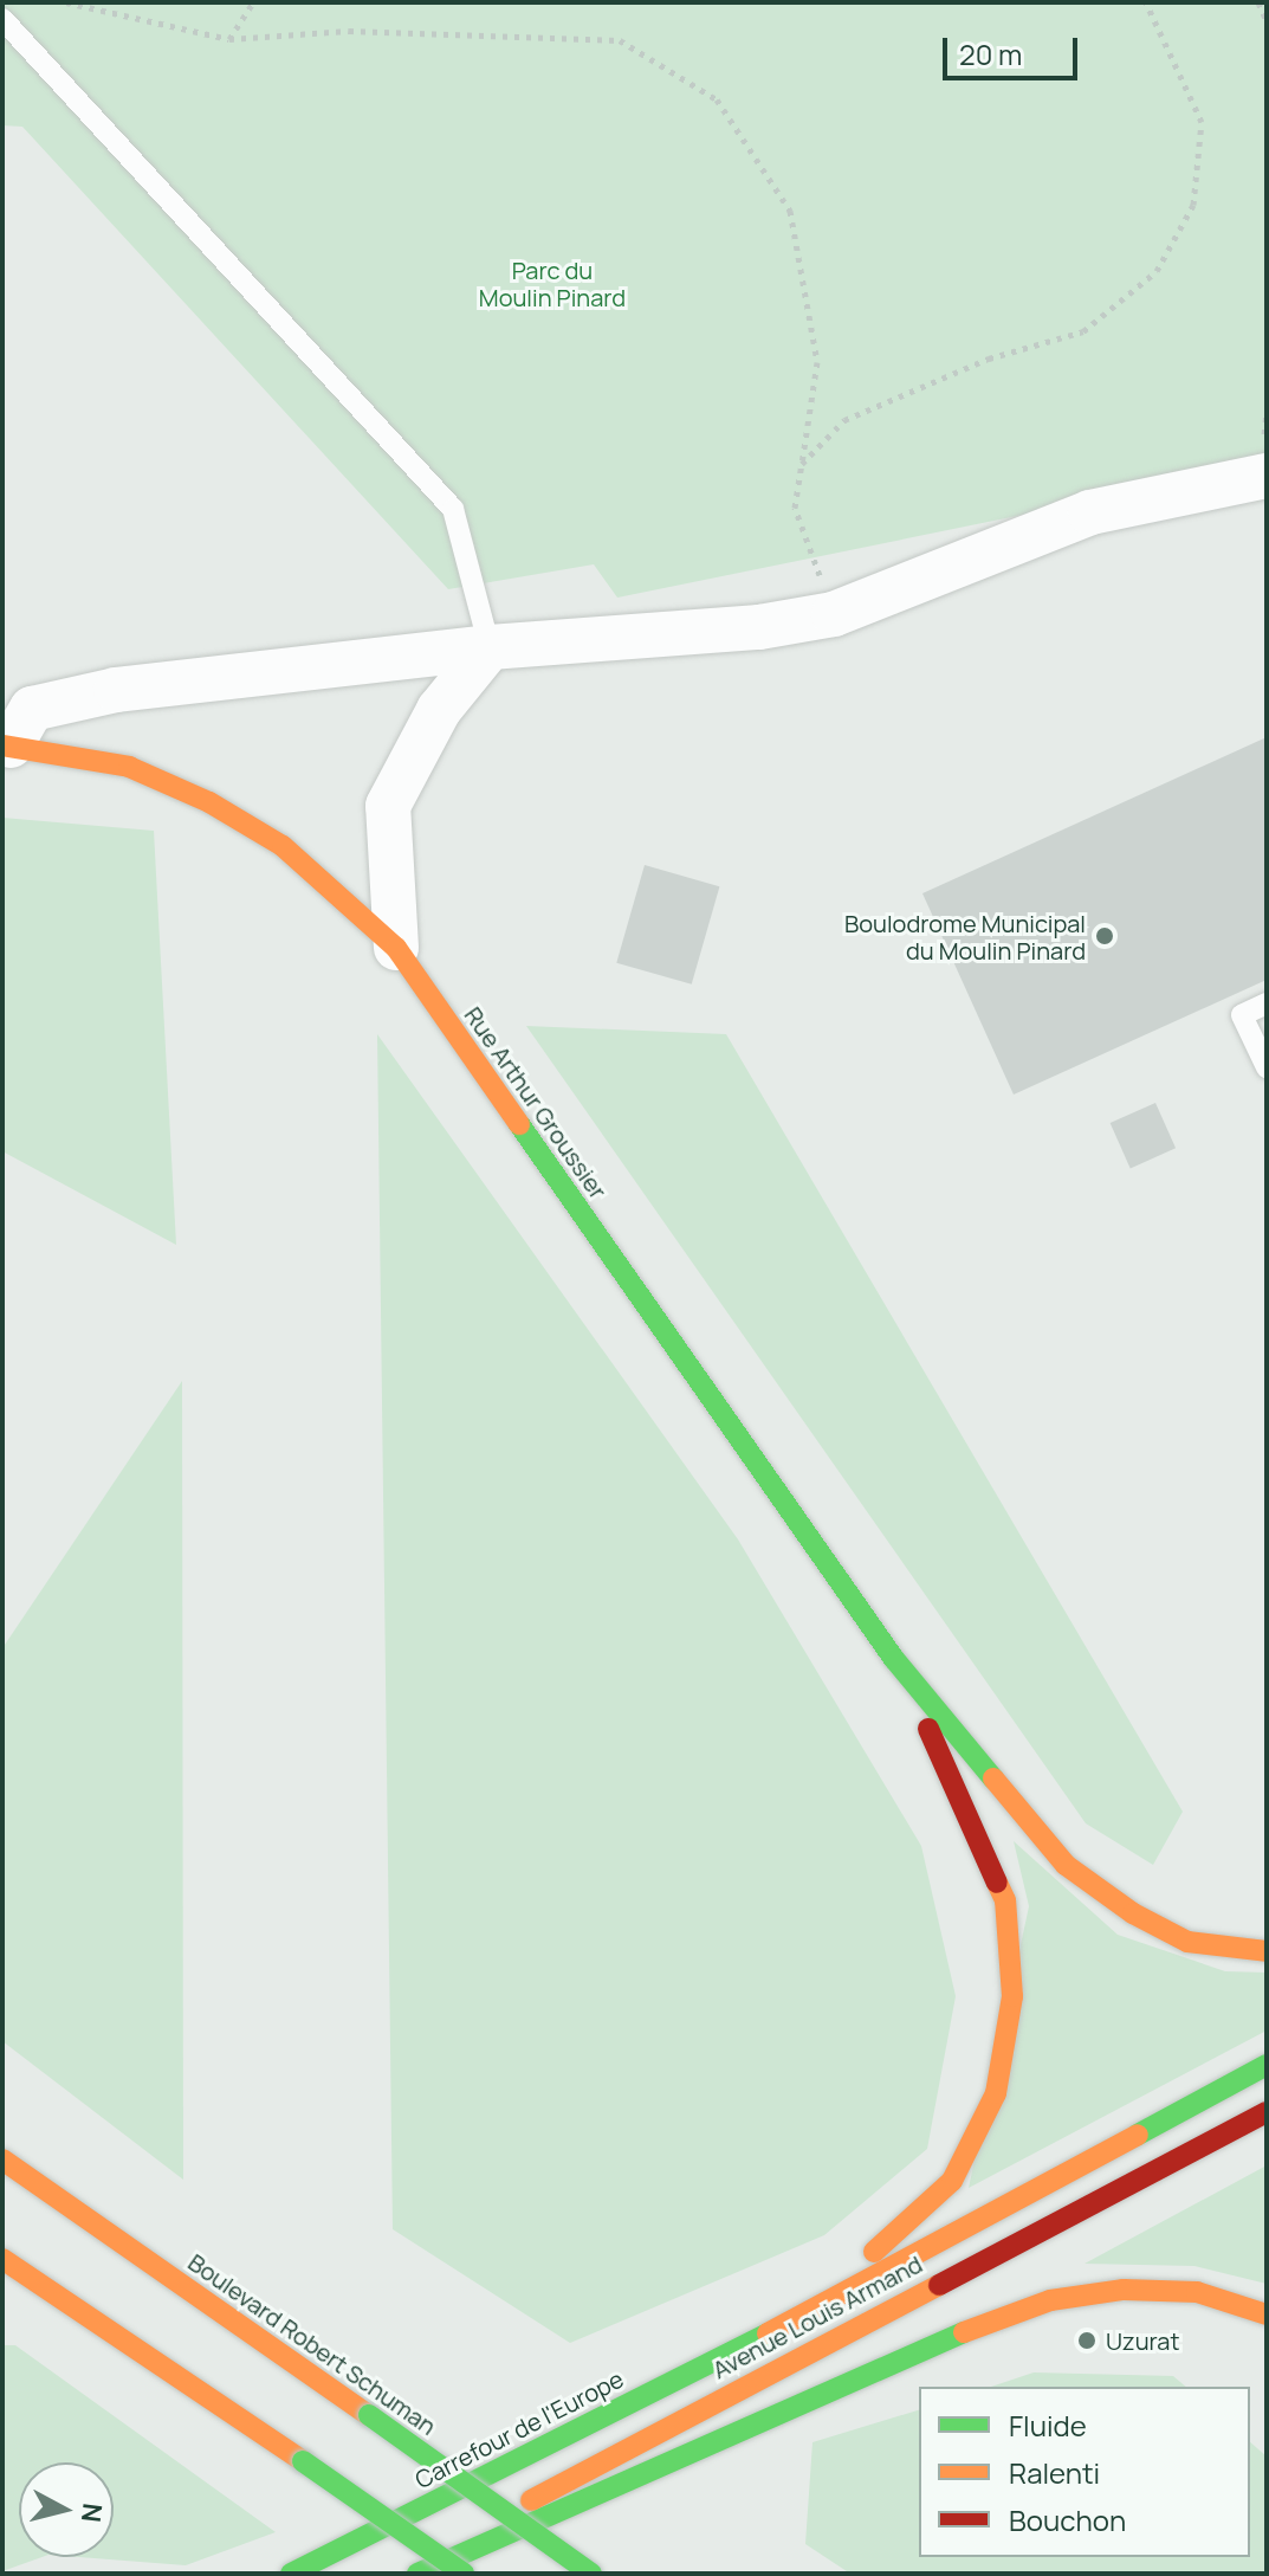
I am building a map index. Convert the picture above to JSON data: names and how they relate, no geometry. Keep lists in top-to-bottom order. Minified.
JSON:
{"streets":{"main road":["Rue Arthur Groussier","Avenue Louis Armand","Boulevard Robert Schuman","Carrefour de l'Europe"]},"crossings":[["Avenue Louis Armand","Carrefour de l'Europe"]],"parks":["Parc du Moulin Pinard"],"places":["Boulodrome Municipal du Moulin Pinard","Uzurat"],"legend":["Fluide","Ralenti","Bouchon"],"scale_bar":"20 m","north":"right"}
